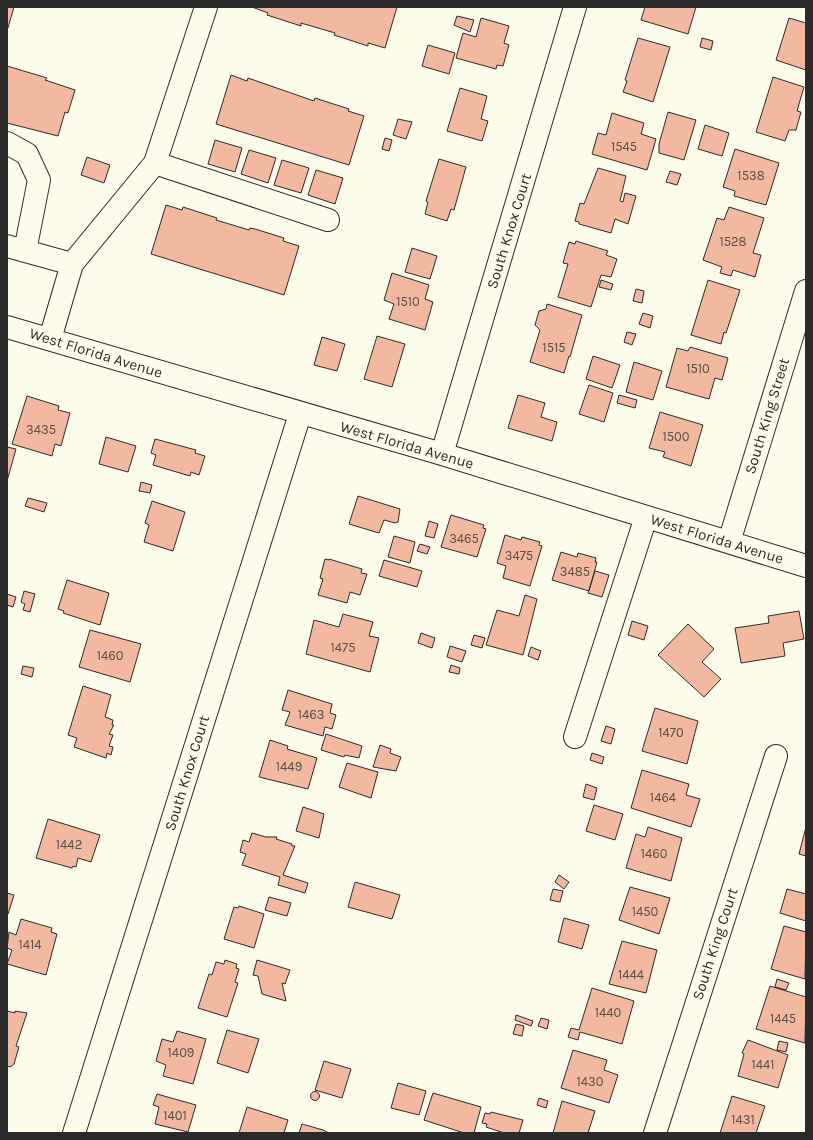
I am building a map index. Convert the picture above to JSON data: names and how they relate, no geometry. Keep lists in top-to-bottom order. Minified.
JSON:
{"streets":{"street":["South Knox Court","West Florida Avenue","South King Street","South King Court"]},"crossings":[["South Knox Court","West Florida Avenue"],["West Florida Avenue","South King Street"]],"house_numbers":["1545","1538","1528","1510","1515","1510","3435","1500","3465","3475","3485","1475","1460","1463","1470","1449","1464","1442","1460","1450","1414","1444","1440","1445","1409","1441","1430","1401","1431"]}
